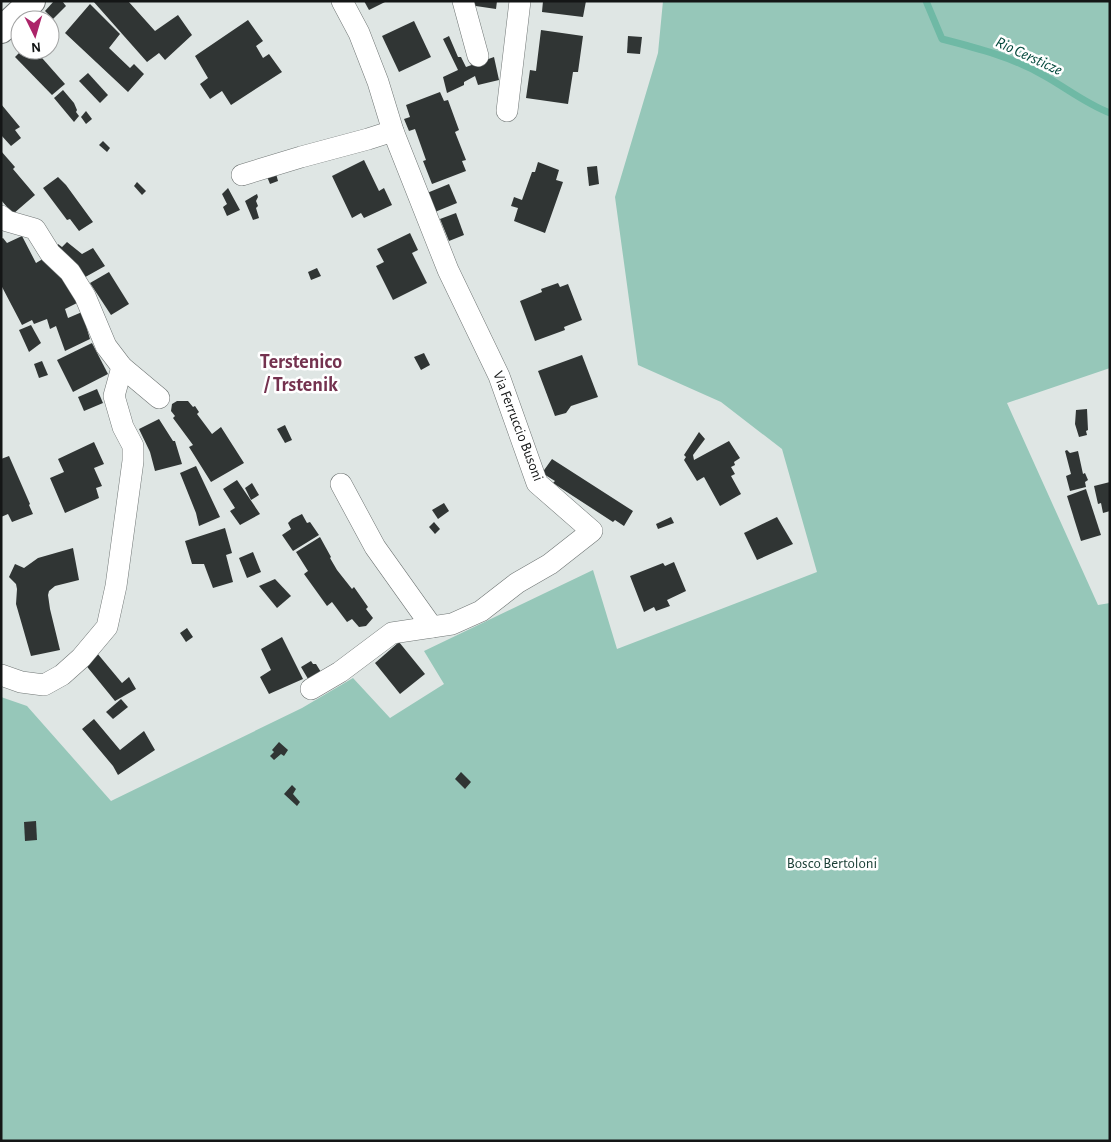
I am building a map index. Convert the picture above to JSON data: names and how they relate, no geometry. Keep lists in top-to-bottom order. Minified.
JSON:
{"streets":{"street":["Via Ferruccio Busoni"]},"districts":["Terstenico / Trstenik"],"water":["Rio Cersticze"],"parks":["Bosco Bertoloni"],"north":"bottom"}
